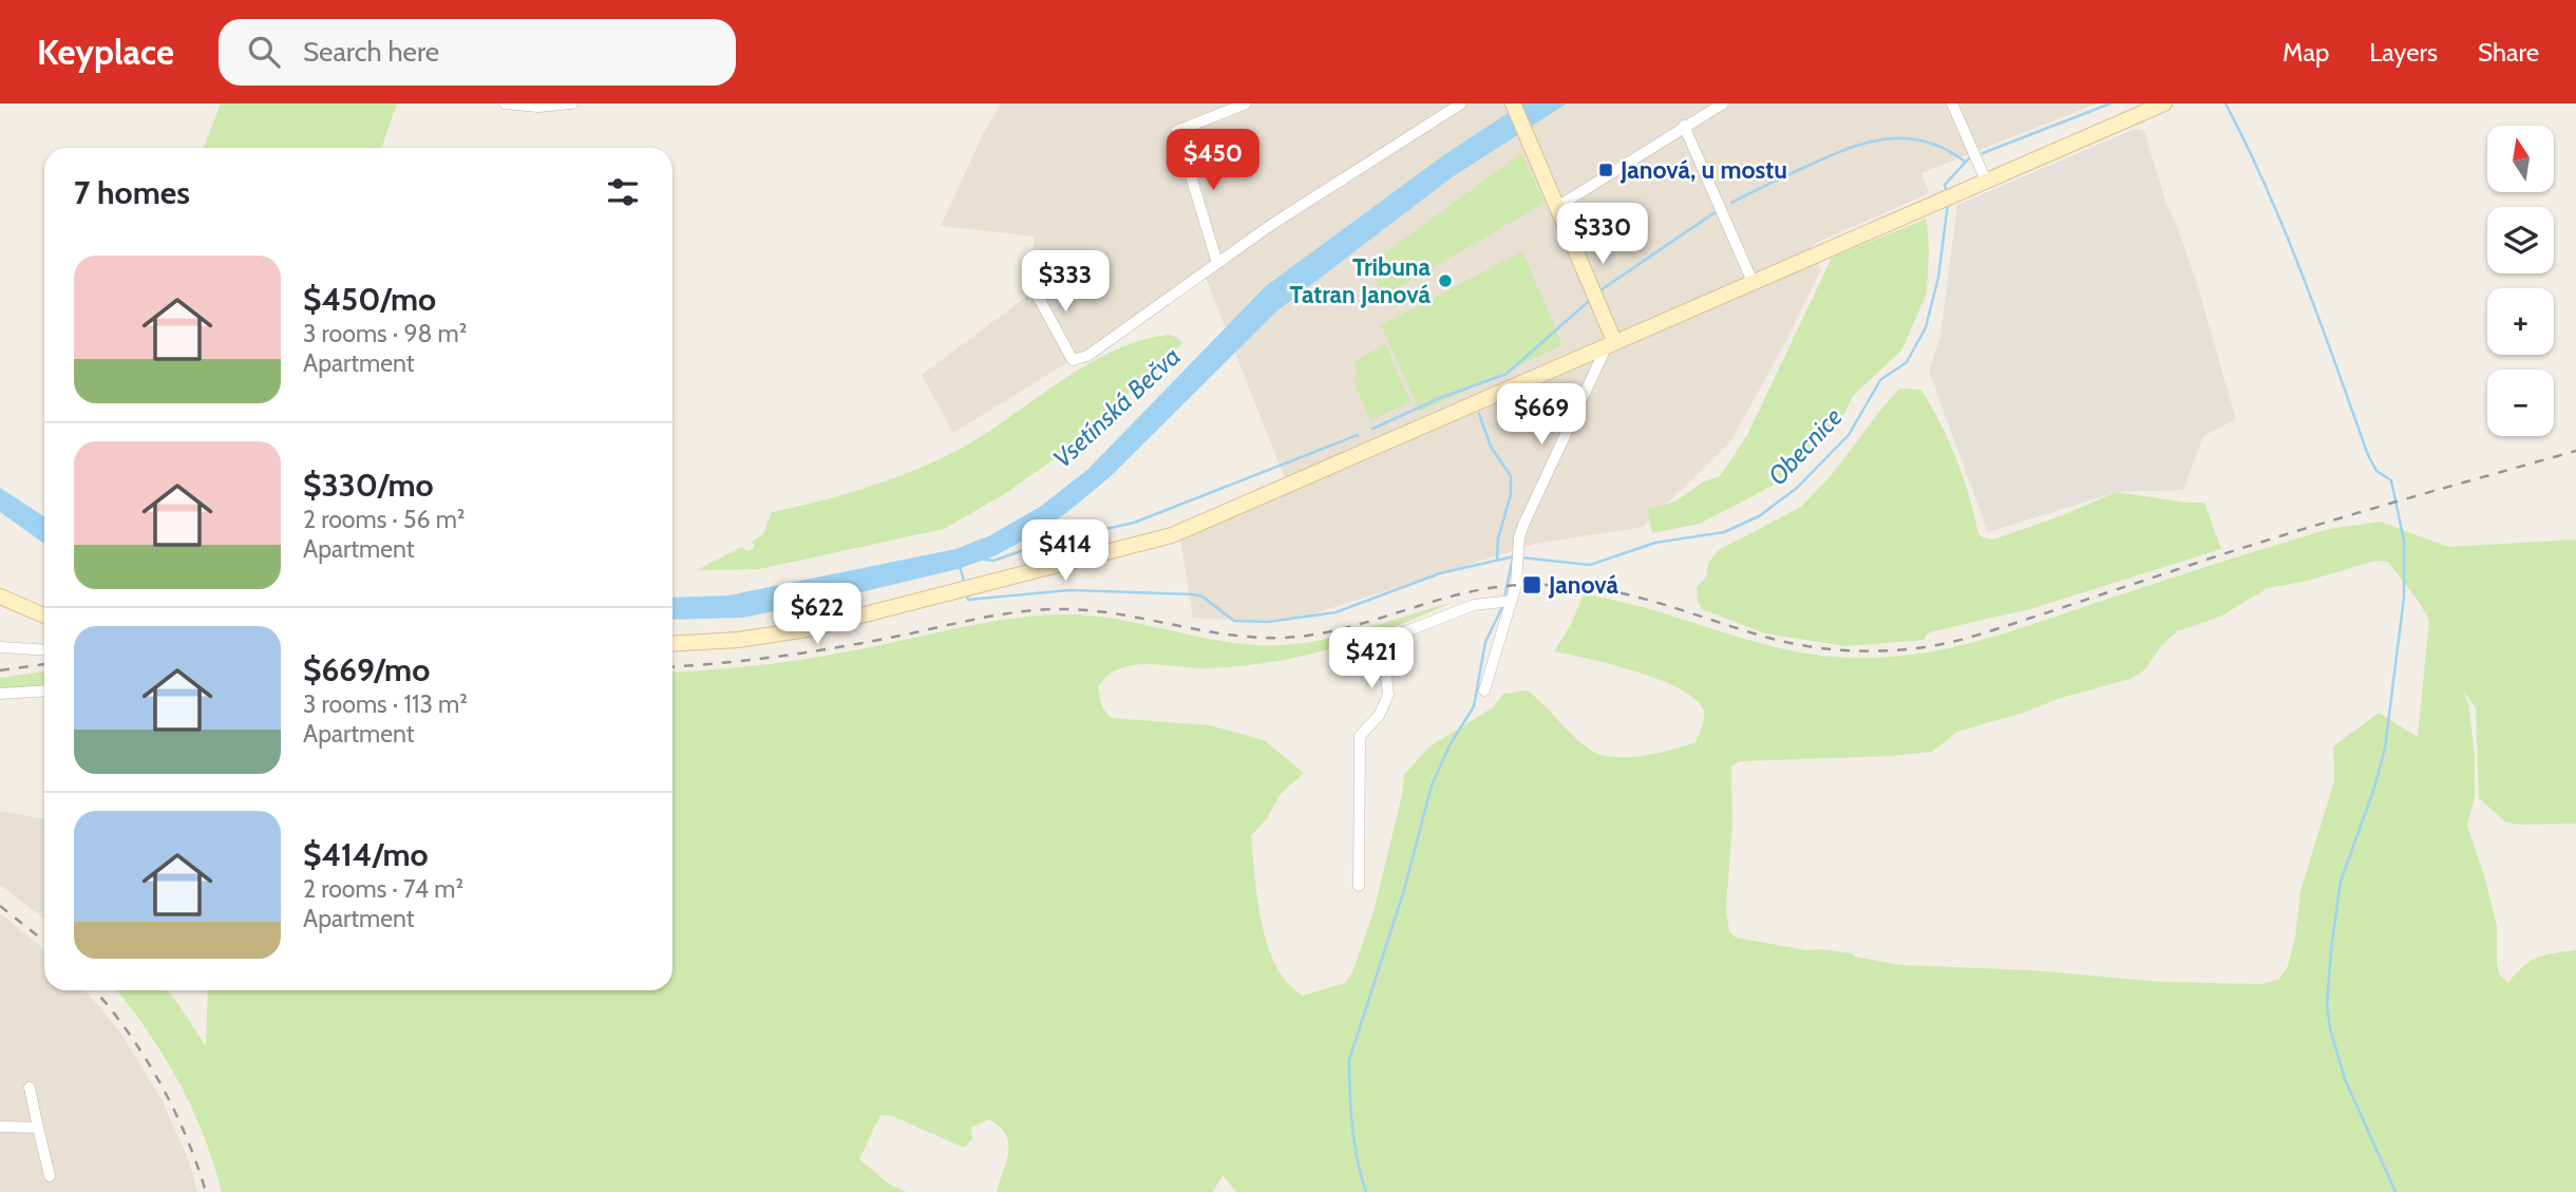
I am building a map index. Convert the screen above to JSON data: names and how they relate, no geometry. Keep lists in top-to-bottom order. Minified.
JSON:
{"water":["Vsetínská Bečva","Obecnice"],"places":{"transit":["Janová, u mostu","Janová"],"other":["Tribuna Tatran Janová"]},"north":"top","page":{"header":"Keyplace","search":"Search here","nav":["Map","Layers","Share"],"map_buttons":["+","−"],"price":["$450","$330","$333","$669","$414","$622","$421"],"heading":"7 homes","list":[{"name":"$450/mo","note":"3 rooms · 98 m² · Apartment"},{"name":"$330/mo","note":"2 rooms · 56 m² · Apartment"},{"name":"$669/mo","note":"3 rooms · 113 m² · Apartment"},{"name":"$414/mo","note":"2 rooms · 74 m² · Apartment"}]}}
